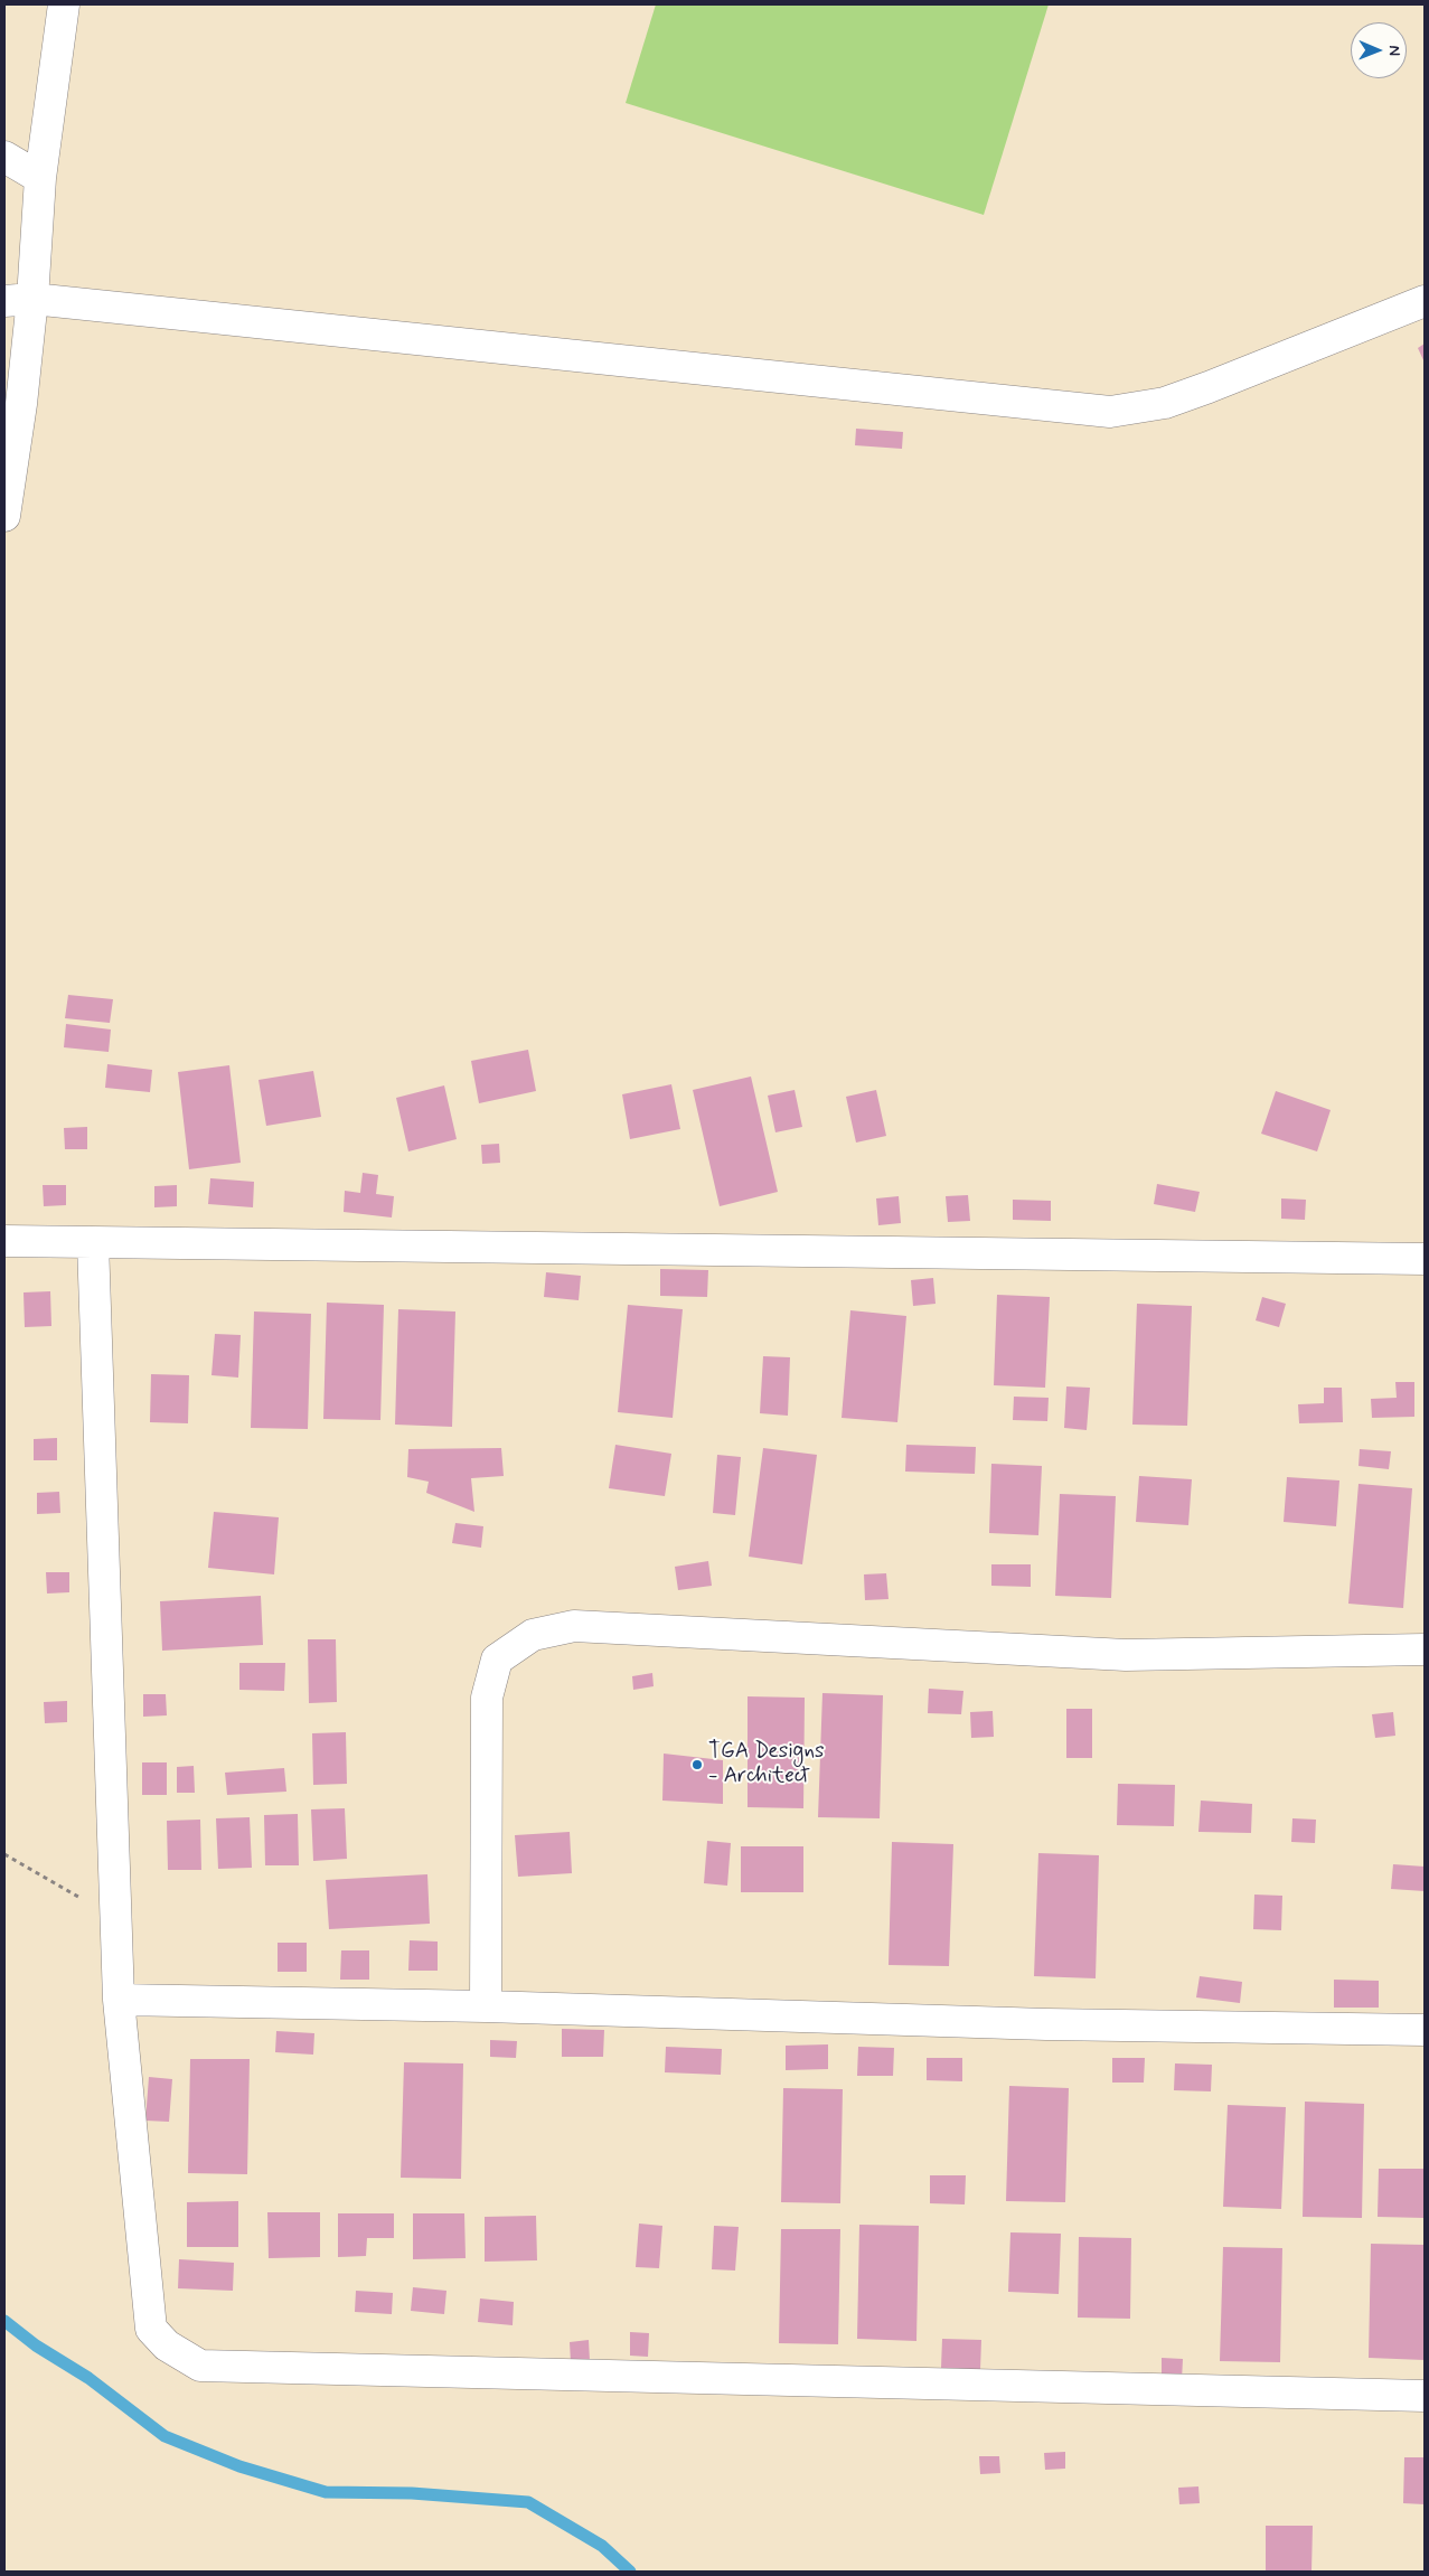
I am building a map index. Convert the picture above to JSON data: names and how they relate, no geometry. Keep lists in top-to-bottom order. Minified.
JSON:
{"places":["TGA Designs - Architect"],"north":"right"}
